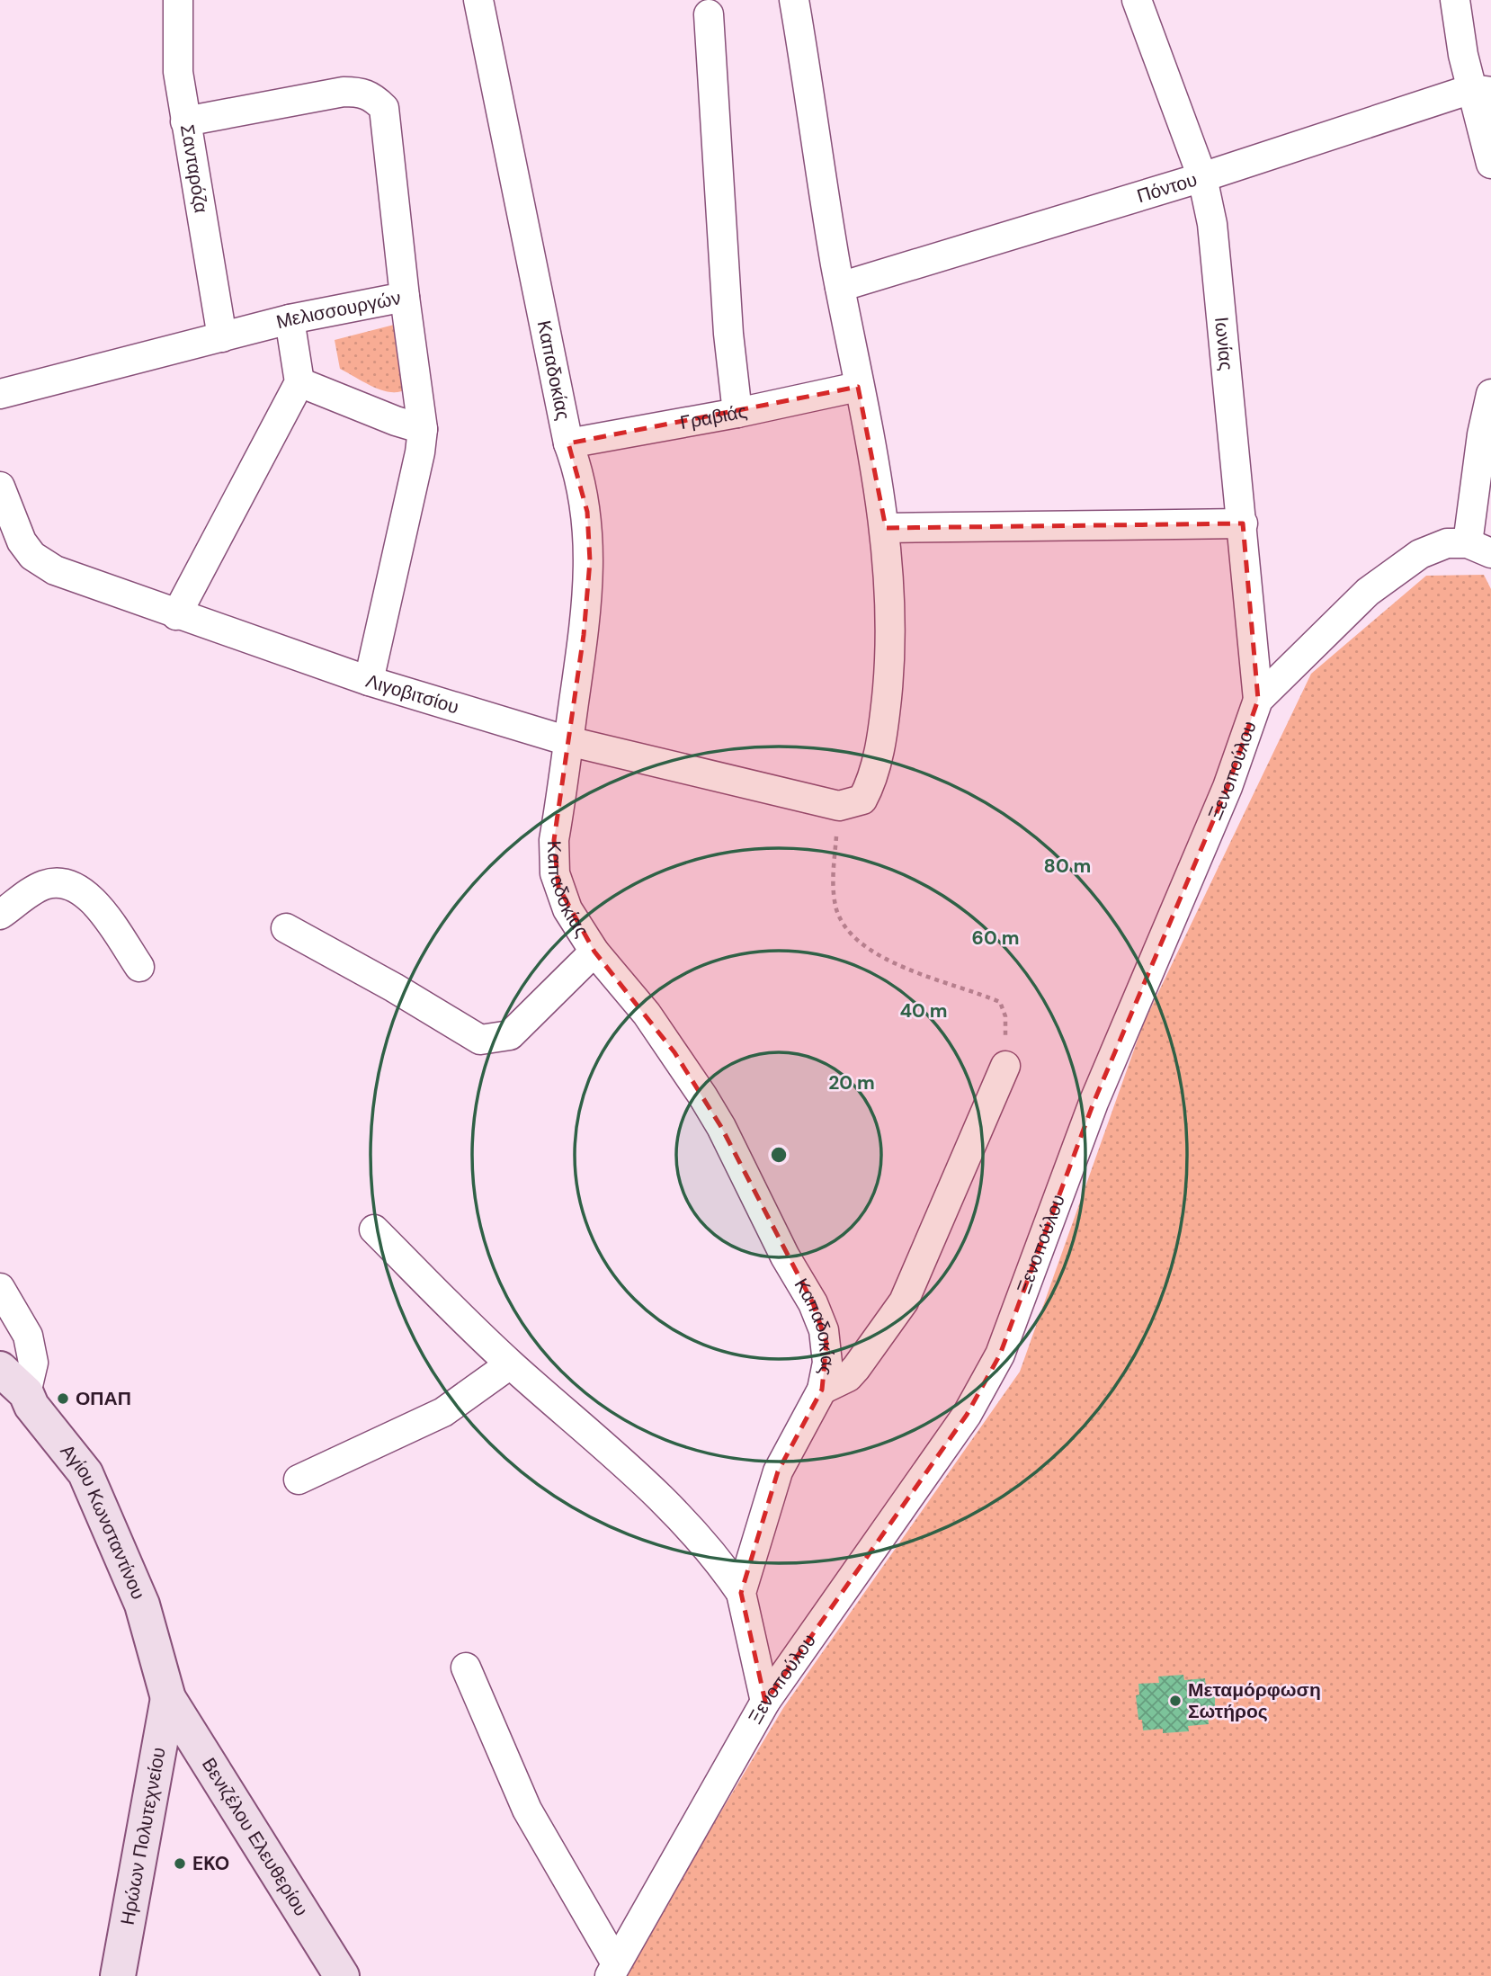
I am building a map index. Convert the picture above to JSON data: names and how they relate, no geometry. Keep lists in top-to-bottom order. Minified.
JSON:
{"streets":{"main road":["Αγίου Κωνσταντίνου","Ηρώων Πολυτεχνείου","Βενιζέλου Ελευθερίου"],"street":["Σανταρόζα","Πόντου","Μελισσουργών","Ιωνίας","Καπαδοκίας","Γραβιάς","Λιγοβιτσίου","Ξενοπούλου"]},"crossings":[["Σανταρόζα","Μελισσουργών"],["Πόντου","Ιωνίας"],["Ιωνίας","Ξενοπούλου"],["Καπαδοκίας","Γραβιάς"],["Καπαδοκίας","Λιγοβιτσίου"],["Καπαδοκίας","Ξενοπούλου"],["Αγίου Κωνσταντίνου","Ηρώων Πολυτεχνείου"],["Αγίου Κωνσταντίνου","Βενιζέλου Ελευθερίου"],["Ηρώων Πολυτεχνείου","Βενιζέλου Ελευθερίου"]],"places":["ΟΠΑΠ","Μεταμόρφωση Σωτήρος","EKO"],"rings":["80 m","60 m","40 m","20 m"]}
